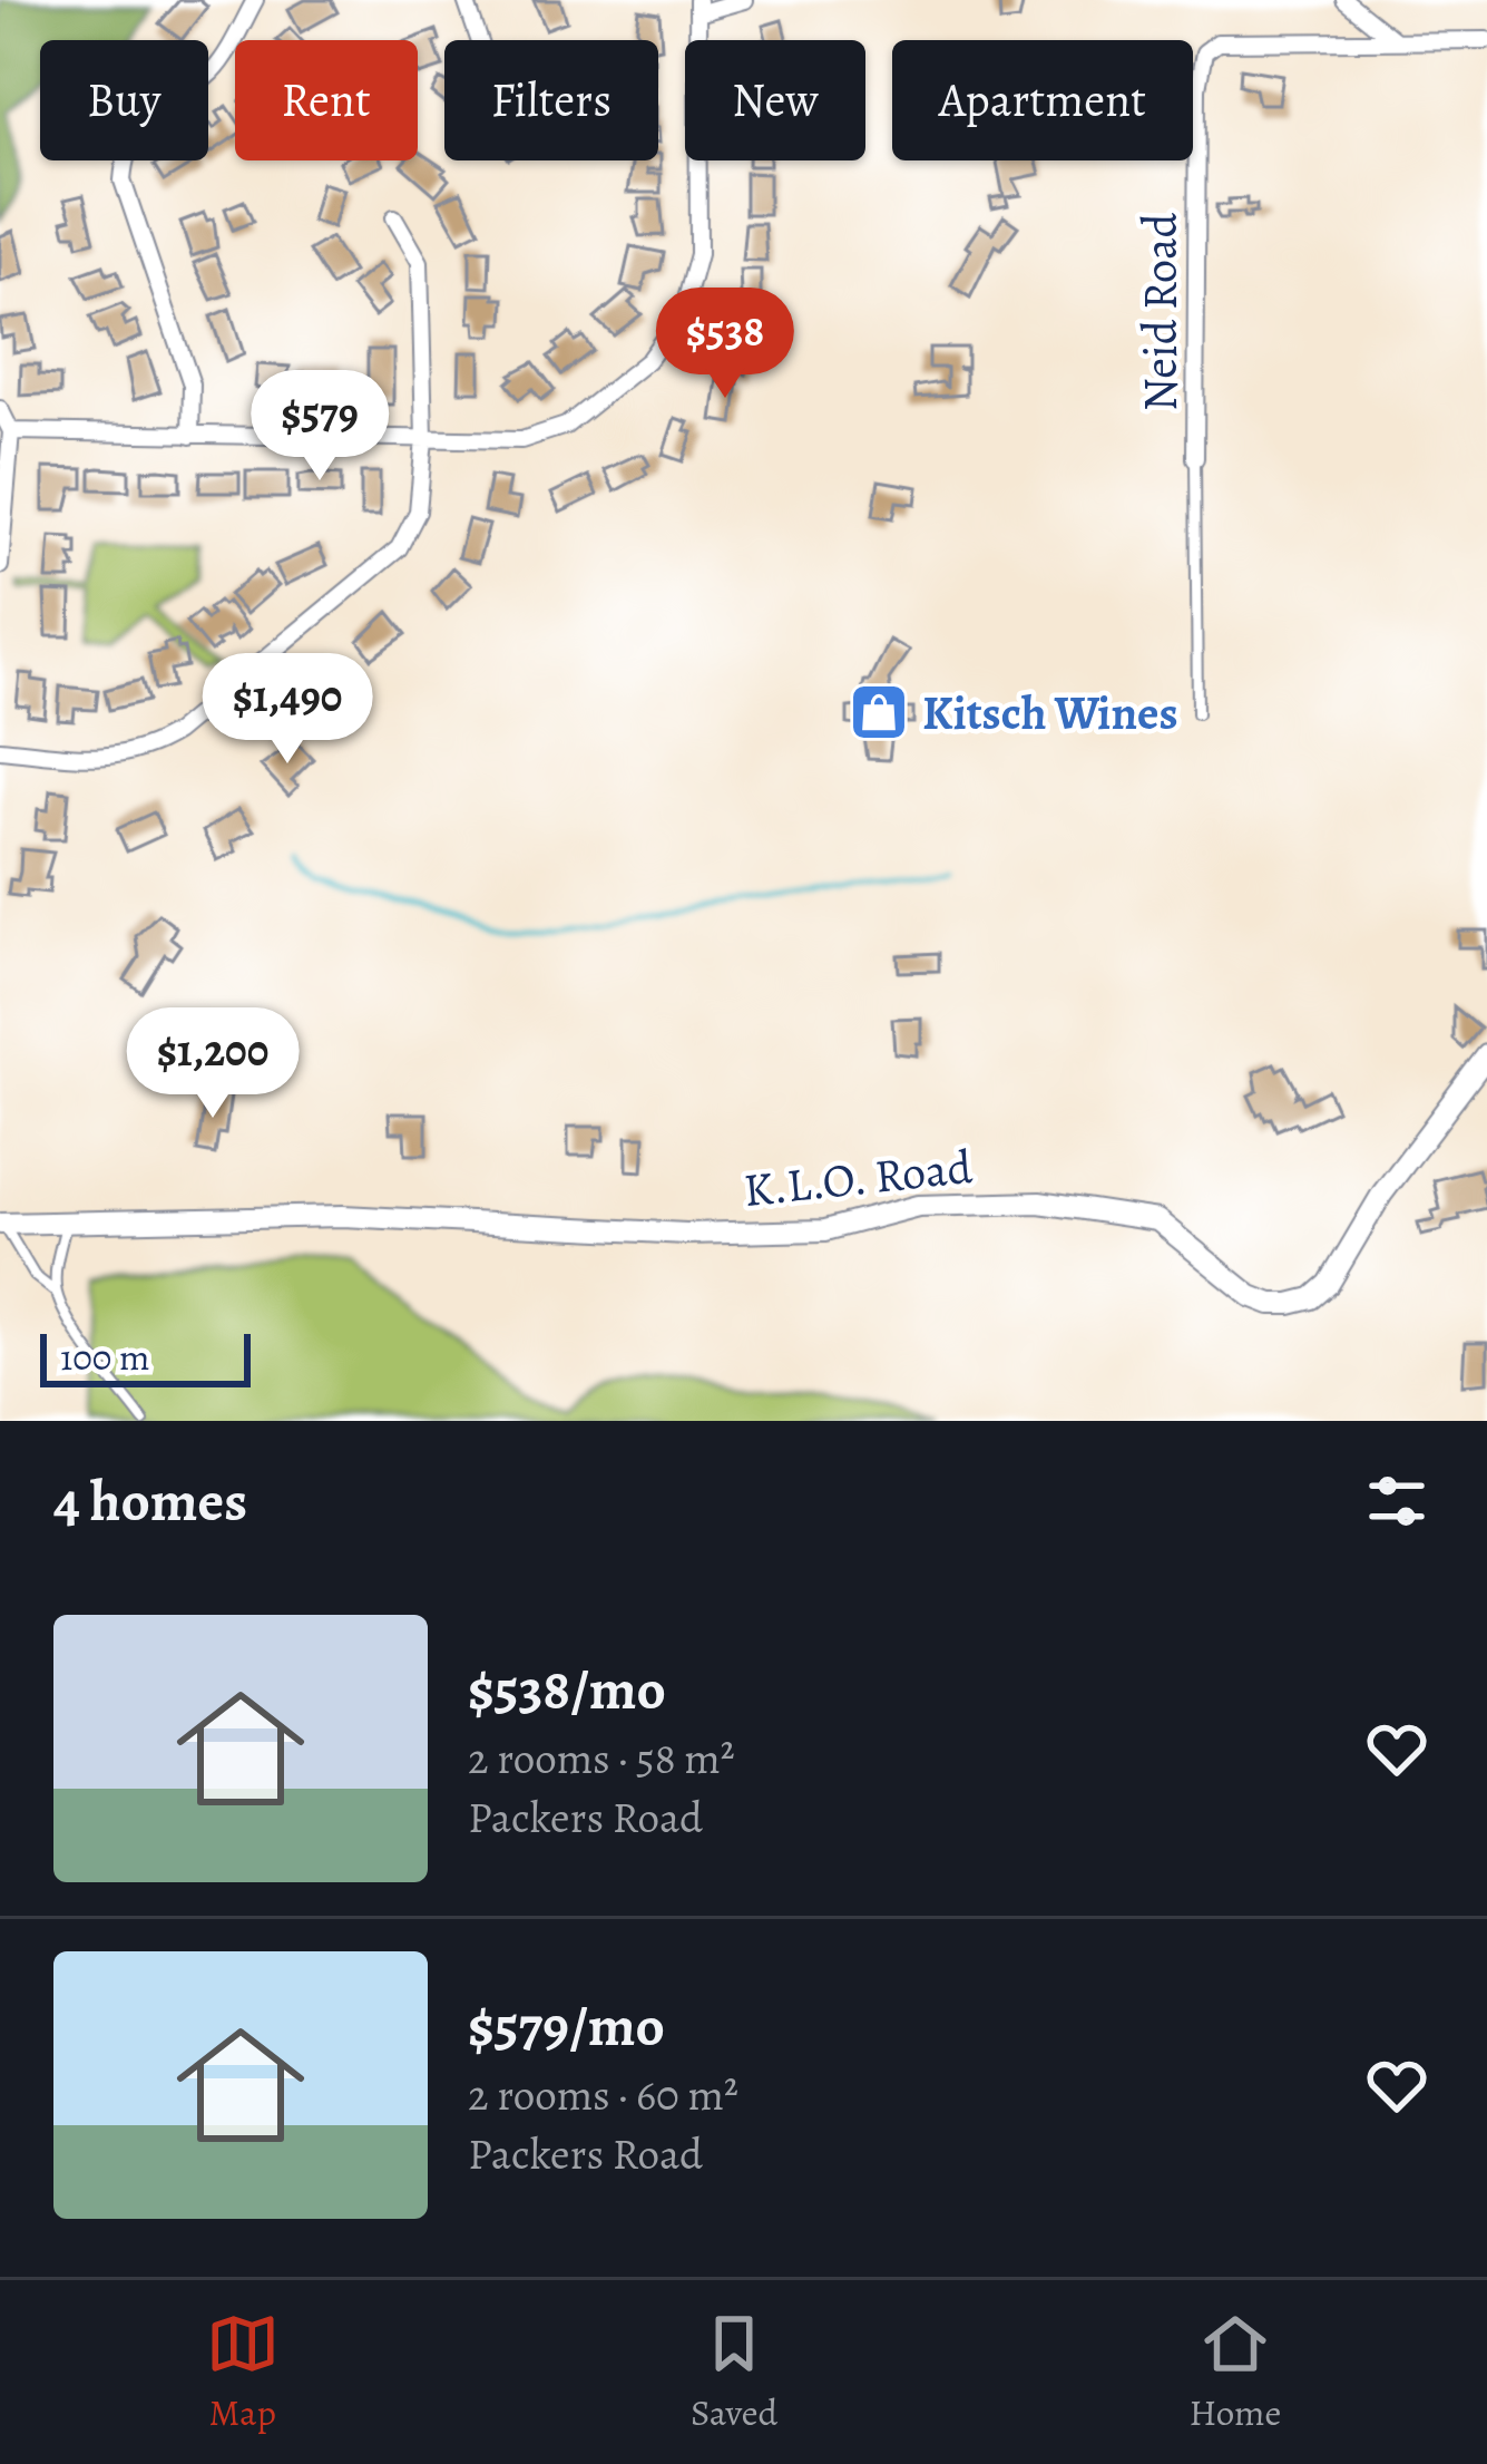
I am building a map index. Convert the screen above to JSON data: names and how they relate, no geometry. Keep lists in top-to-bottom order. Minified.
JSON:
{"streets":{"main road":["K.L.O. Road"],"street":["Neid Road"]},"places":{"shop":["Kitsch Wines"]},"scale_bar":"100 m","page":{"chip":["Buy","Rent","Filters","New","Apartment"],"price":["$538","$579","$1,490","$1,200"],"scale":"100 m","heading":"4 homes","list":[{"name":"$538/mo","note":"2 rooms · 58 m² · Packers Road"},{"name":"$579/mo","note":"2 rooms · 60 m² · Packers Road"}],"tabs":["Map","Saved","Home"]}}
